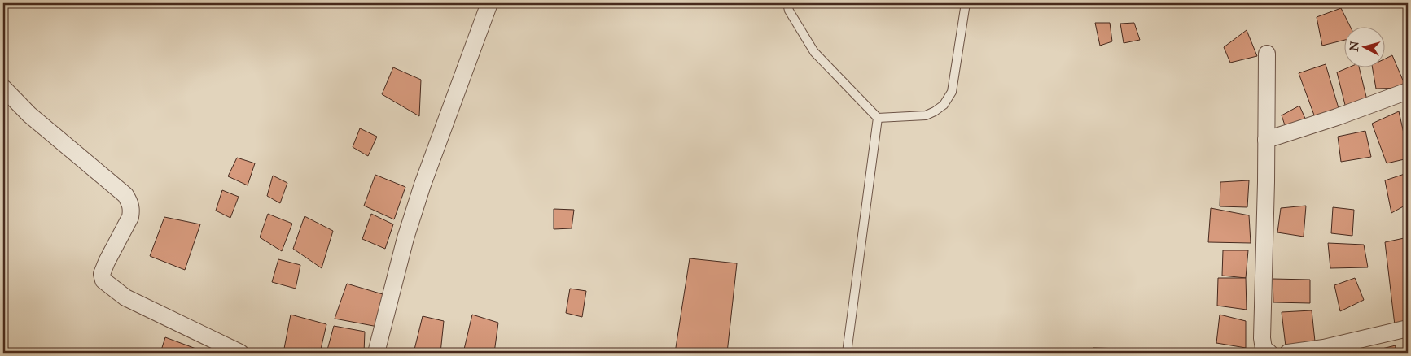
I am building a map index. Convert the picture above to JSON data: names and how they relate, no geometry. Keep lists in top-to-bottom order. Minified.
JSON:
{"north":"left"}
